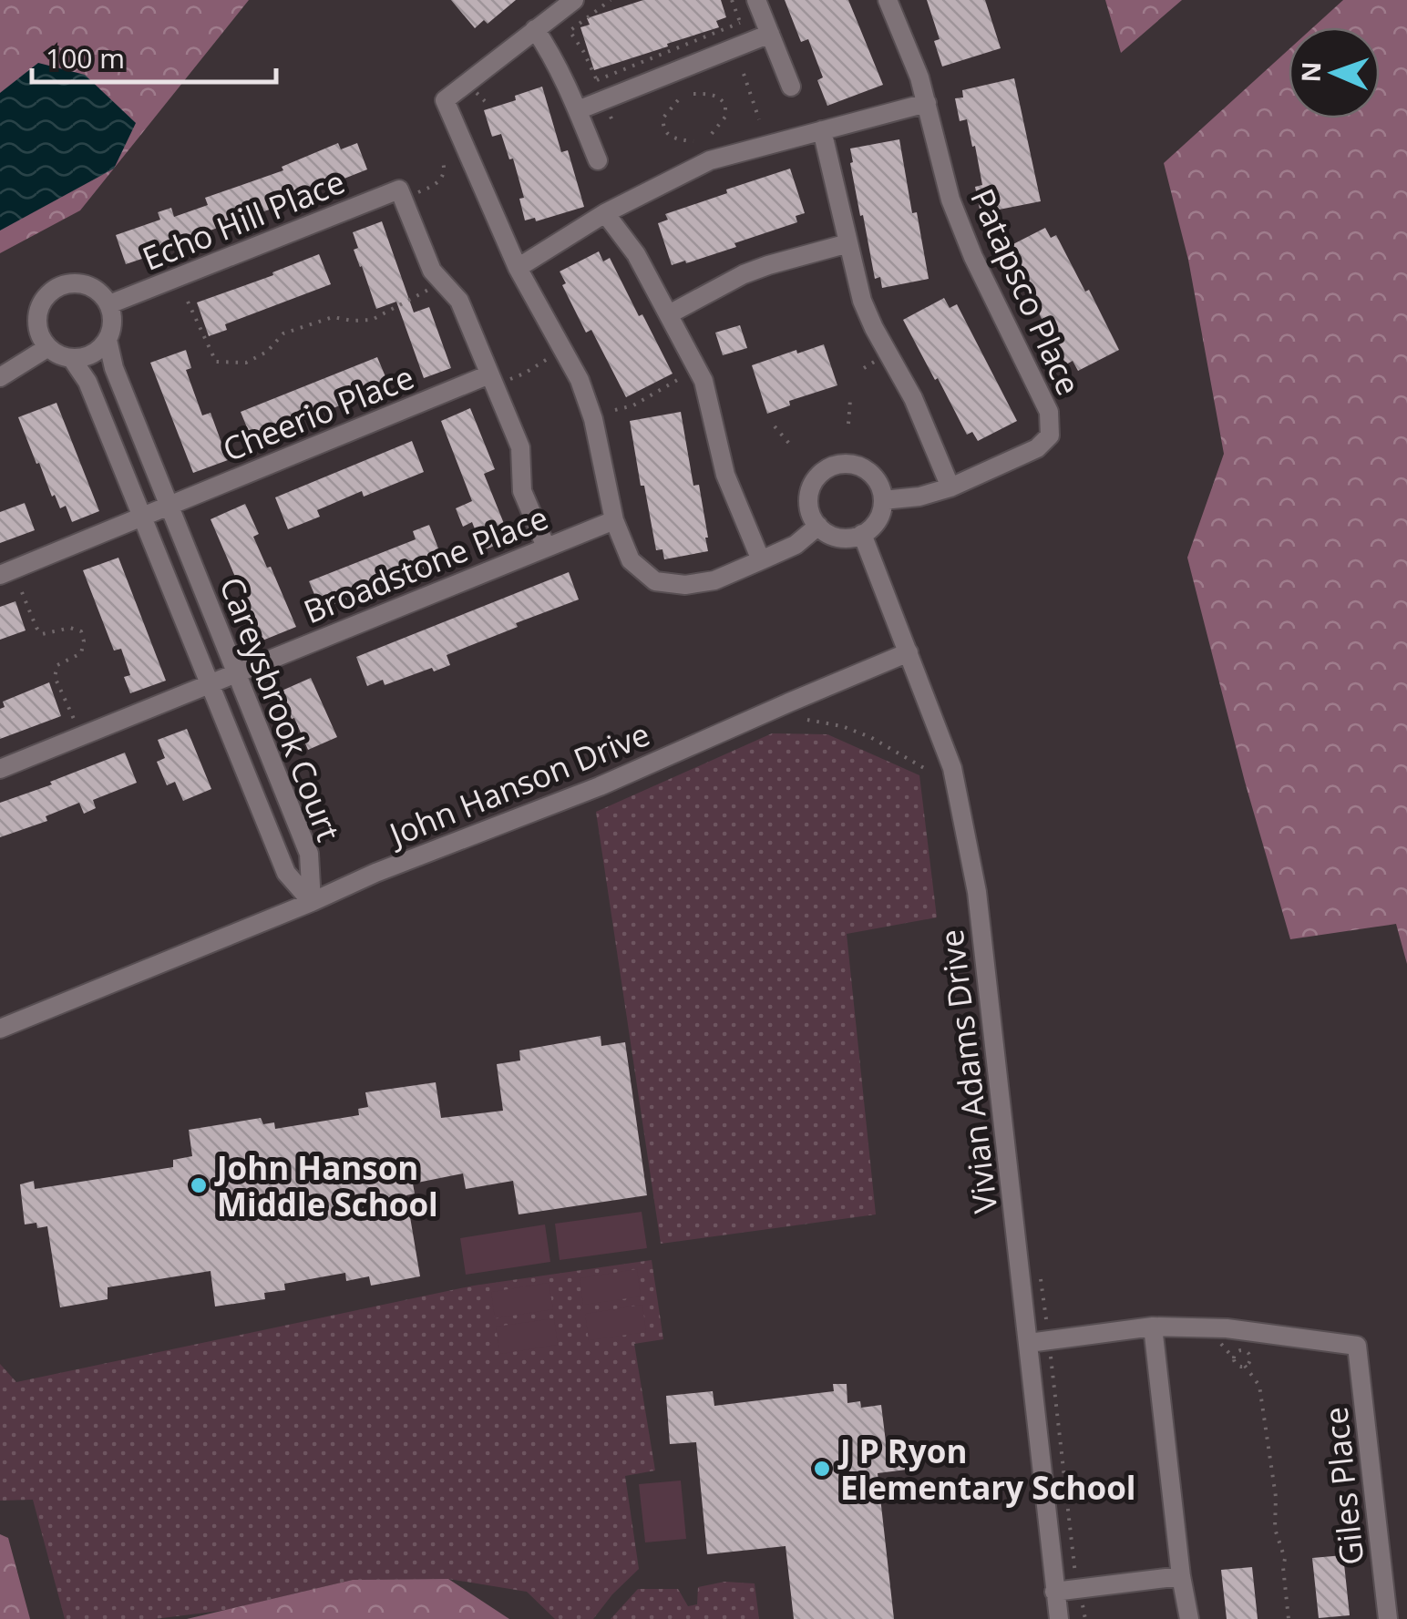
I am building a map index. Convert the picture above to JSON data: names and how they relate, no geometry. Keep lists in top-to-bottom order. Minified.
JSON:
{"streets":{"street":["Echo Hill Place","Patapsco Place","Cheerio Place","Broadstone Place","Careysbrook Court","John Hanson Drive","Vivian Adams Drive","Giles Place"]},"crossings":[["Echo Hill Place","Careysbrook Court"],["Patapsco Place","Vivian Adams Drive"],["Cheerio Place","Careysbrook Court"],["Broadstone Place","Careysbrook Court"],["Careysbrook Court","John Hanson Drive"],["John Hanson Drive","Vivian Adams Drive"]],"places":["John Hanson Middle School","J P Ryon Elementary School"],"scale_bar":"100 m","north":"left"}
